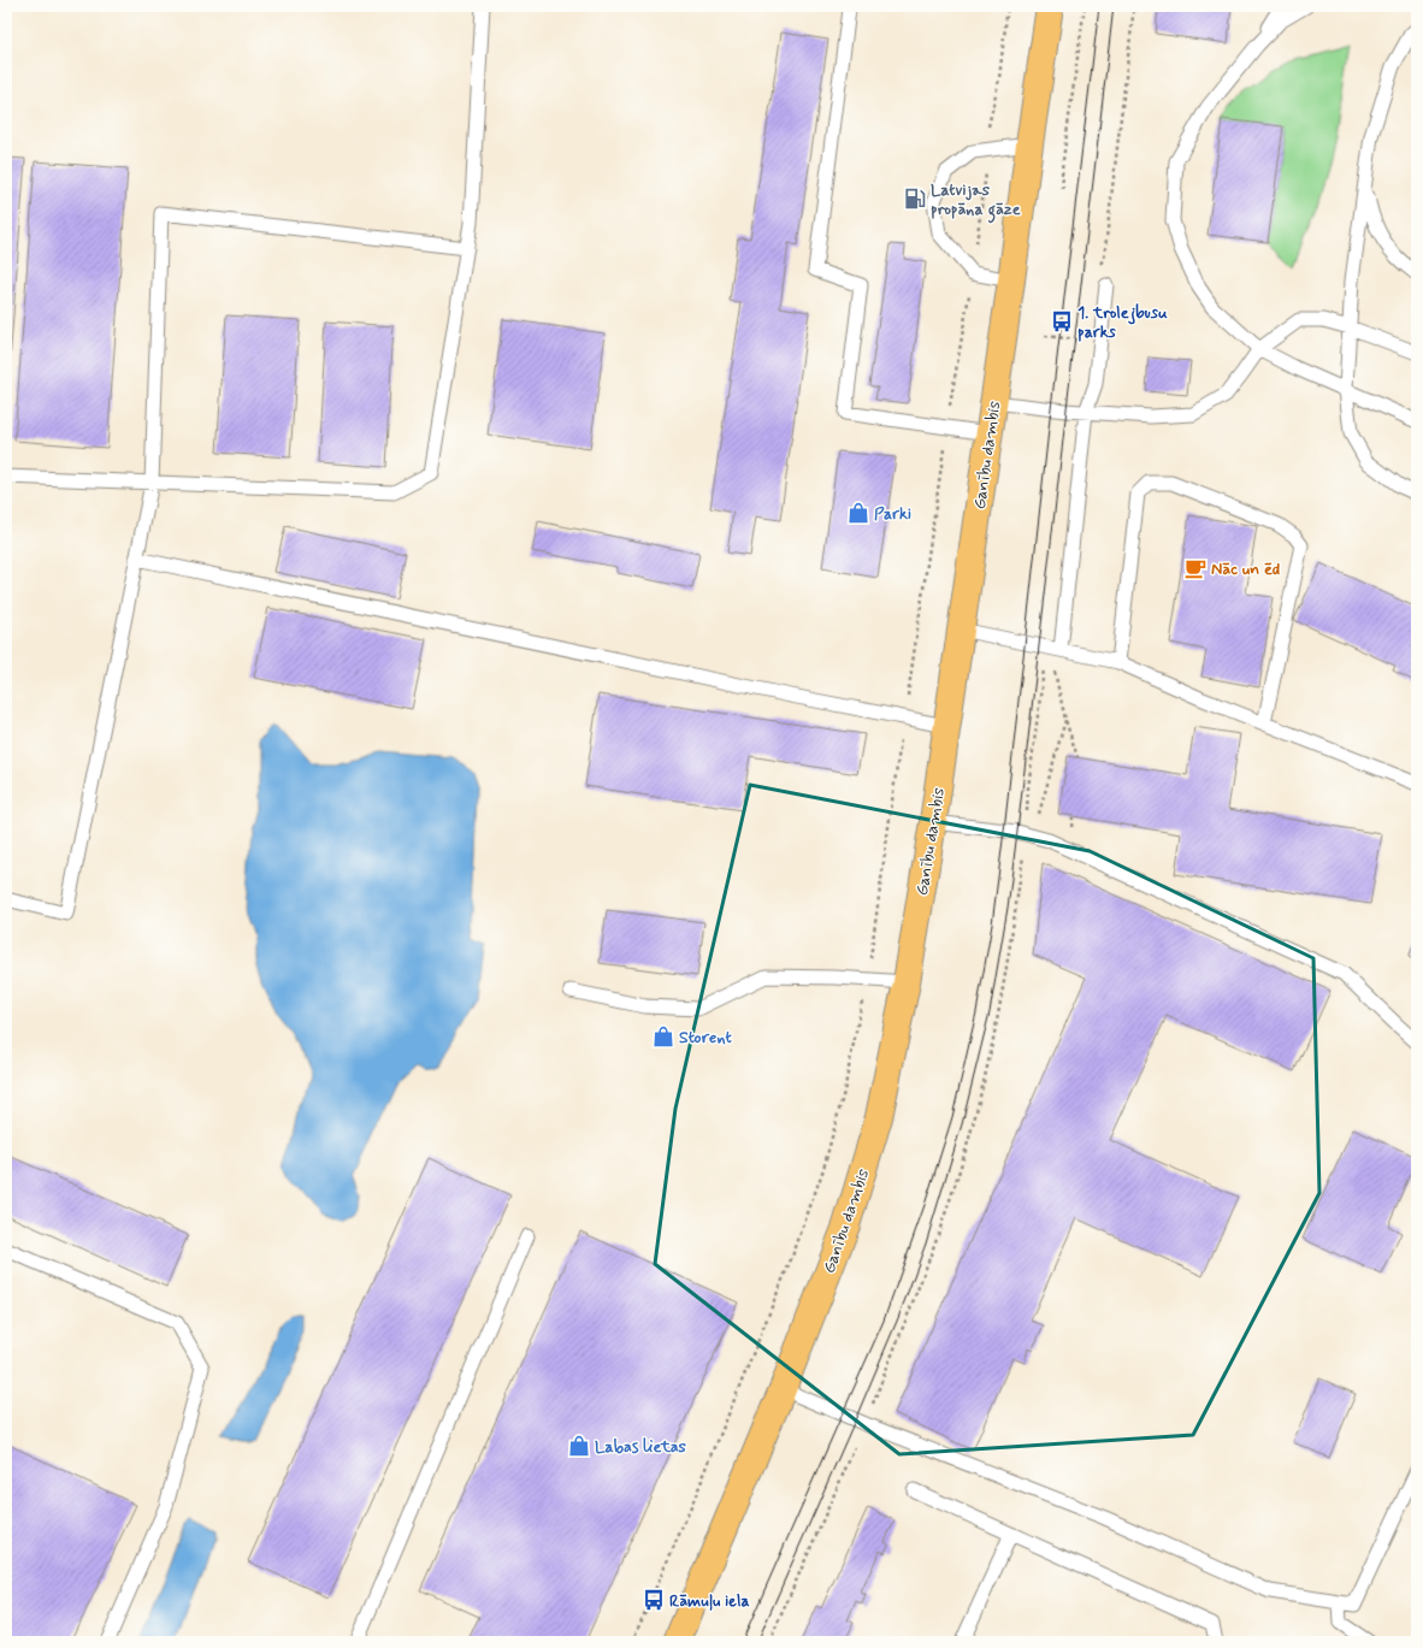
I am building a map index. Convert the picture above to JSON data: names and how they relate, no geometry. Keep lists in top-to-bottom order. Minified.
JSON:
{"streets":{"main road":["Ganību dambis"]},"places":{"fuel station":["Latvijas propāna gāze"],"bus stop":["1. trolejbusu parks","Rāmuļu iela"],"shop":["Parki","Storent","Labas lietas"],"cafe":["Nāc un ēd"]}}
